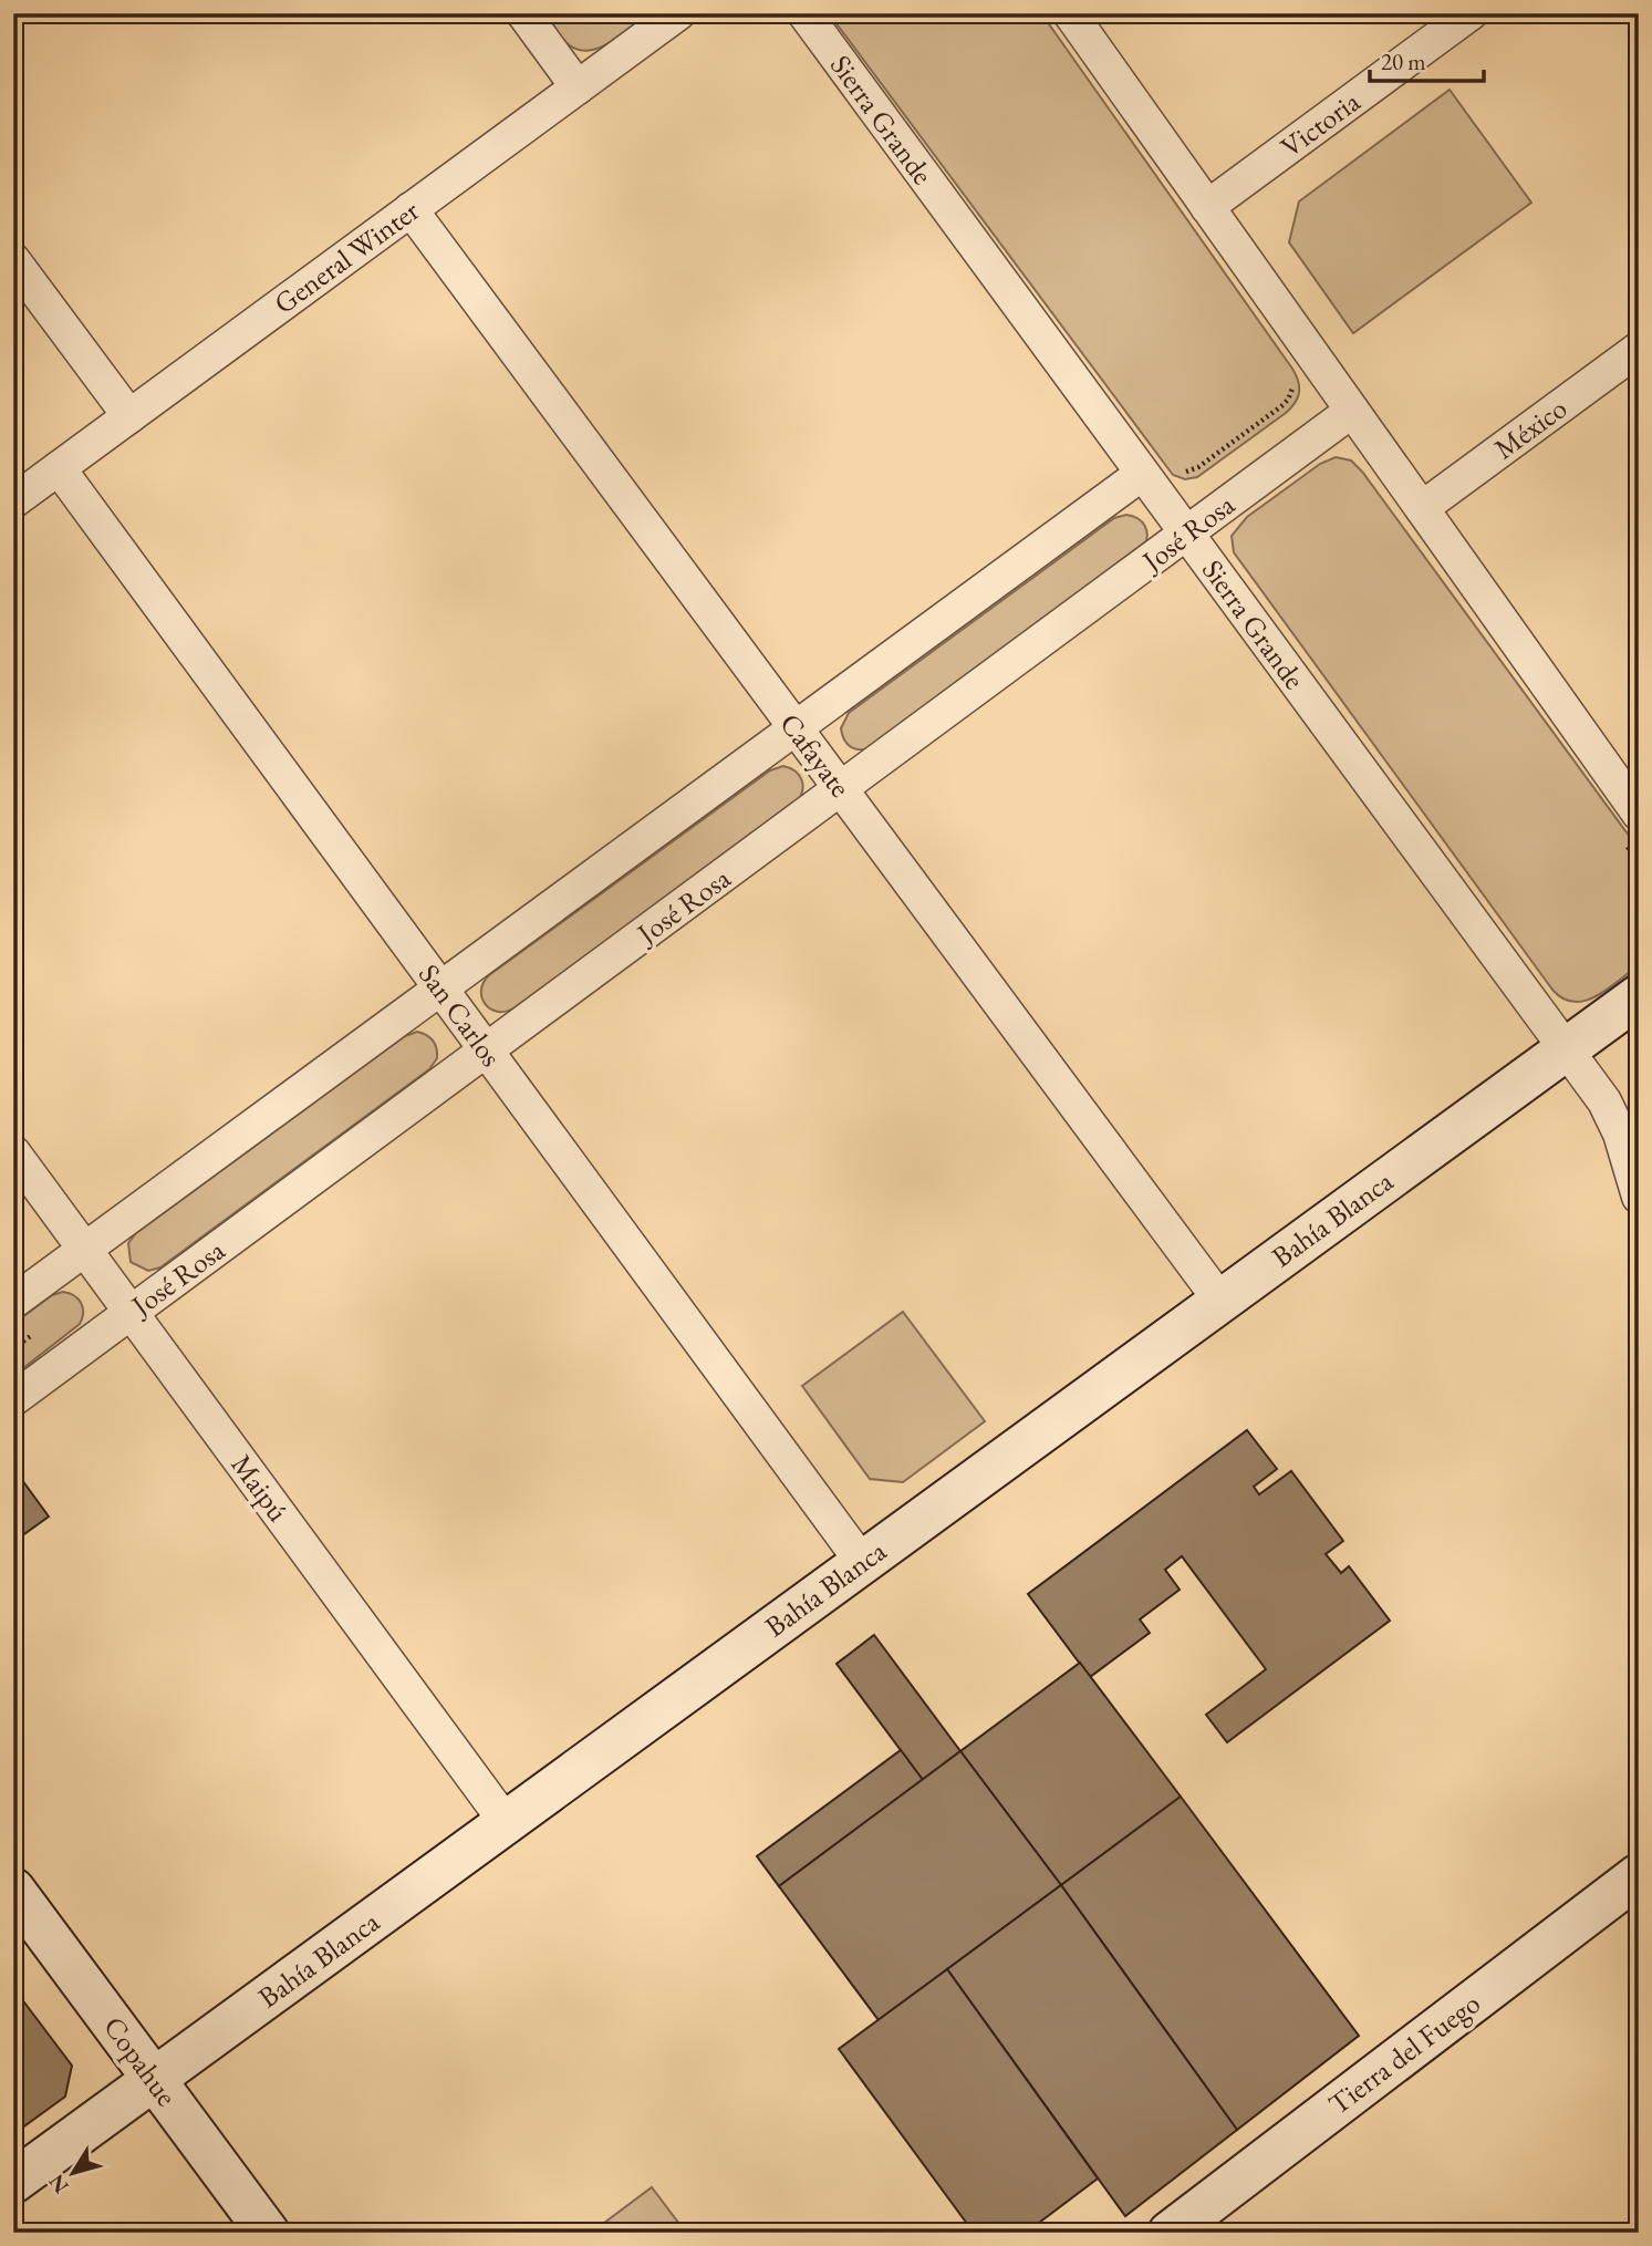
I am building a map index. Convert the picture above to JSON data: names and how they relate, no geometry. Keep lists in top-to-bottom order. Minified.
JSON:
{"streets":{"street":["Sierra Grande","Victoria","General Winter","México","José Rosa","Cafayate","San Carlos","Bahía Blanca","Maipú","Tierra del Fuego","Copahue"]},"crossings":[["Sierra Grande","José Rosa"],["Sierra Grande","Bahía Blanca"],["General Winter","Cafayate"],["General Winter","San Carlos"],["José Rosa","Cafayate"],["José Rosa","San Carlos"],["José Rosa","Maipú"],["Cafayate","Bahía Blanca"],["San Carlos","Bahía Blanca"],["Bahía Blanca","Maipú"],["Bahía Blanca","Copahue"]],"scale_bar":"20 m","north":"bottom left"}
